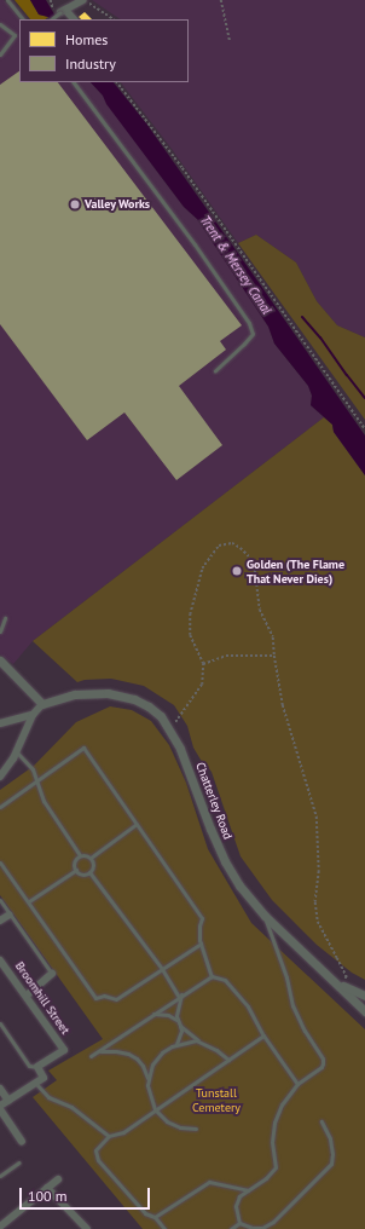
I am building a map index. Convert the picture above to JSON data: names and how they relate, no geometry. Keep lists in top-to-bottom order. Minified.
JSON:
{"streets":{"street":["Chatterley Road","Broomhill Street"]},"water":["Trent & Mersey Canal"],"parks":["Tunstall Cemetery"],"places":["Valley Works","Golden (The Flame That Never Dies)"],"legend":["Homes","Industry"],"scale_bar":"100 m"}
